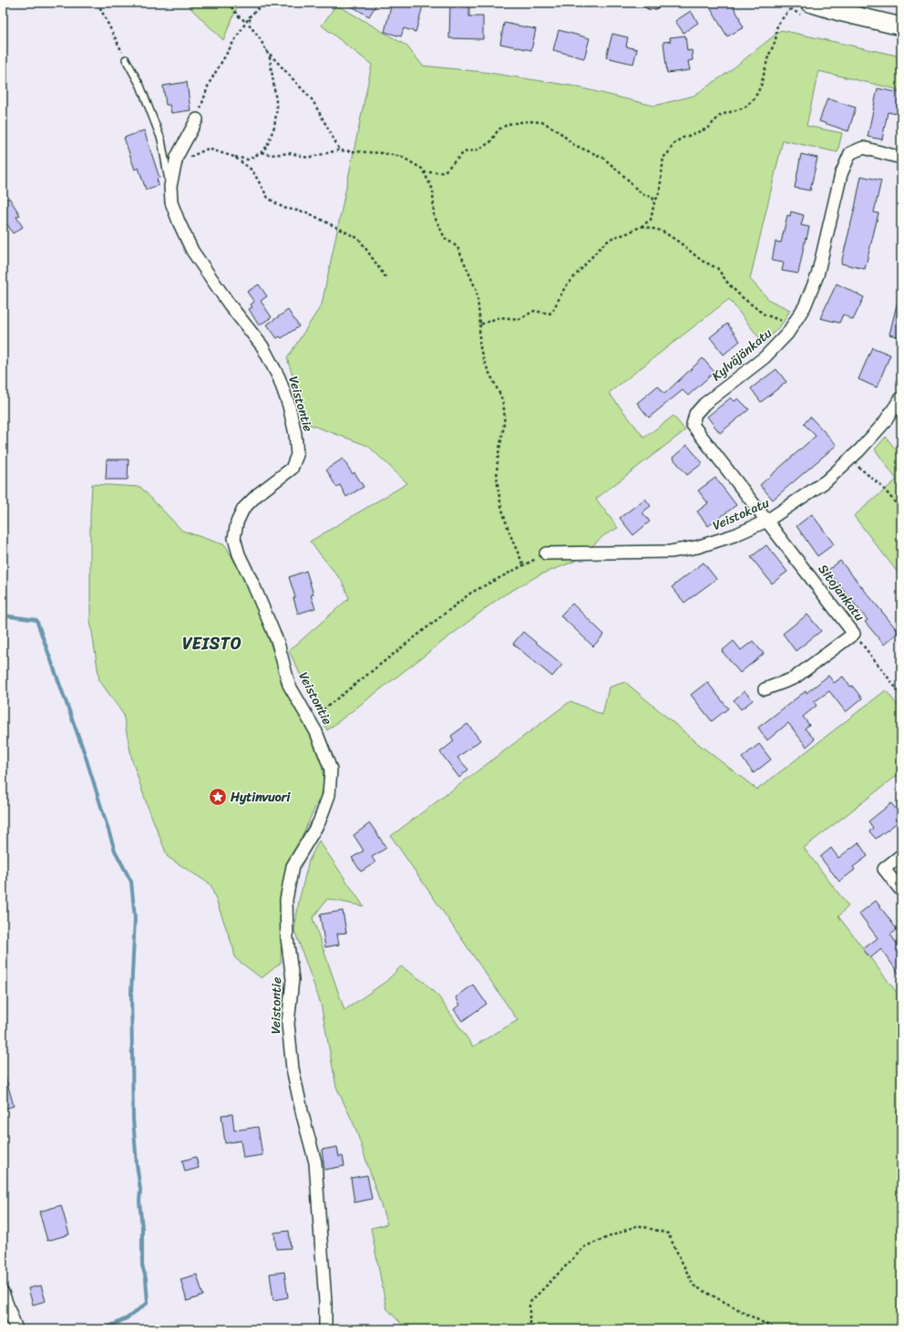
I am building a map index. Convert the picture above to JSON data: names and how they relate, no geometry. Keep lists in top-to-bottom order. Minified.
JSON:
{"streets":{"street":["Kylväjänkatu","Veistontie","Veistokatu","Sitojankatu"]},"crossings":[["Kylväjänkatu","Veistokatu"],["Kylväjänkatu","Sitojankatu"],["Veistokatu","Sitojankatu"]],"districts":["VEISTO"],"places":{"place":["Hytinvuori"]}}
